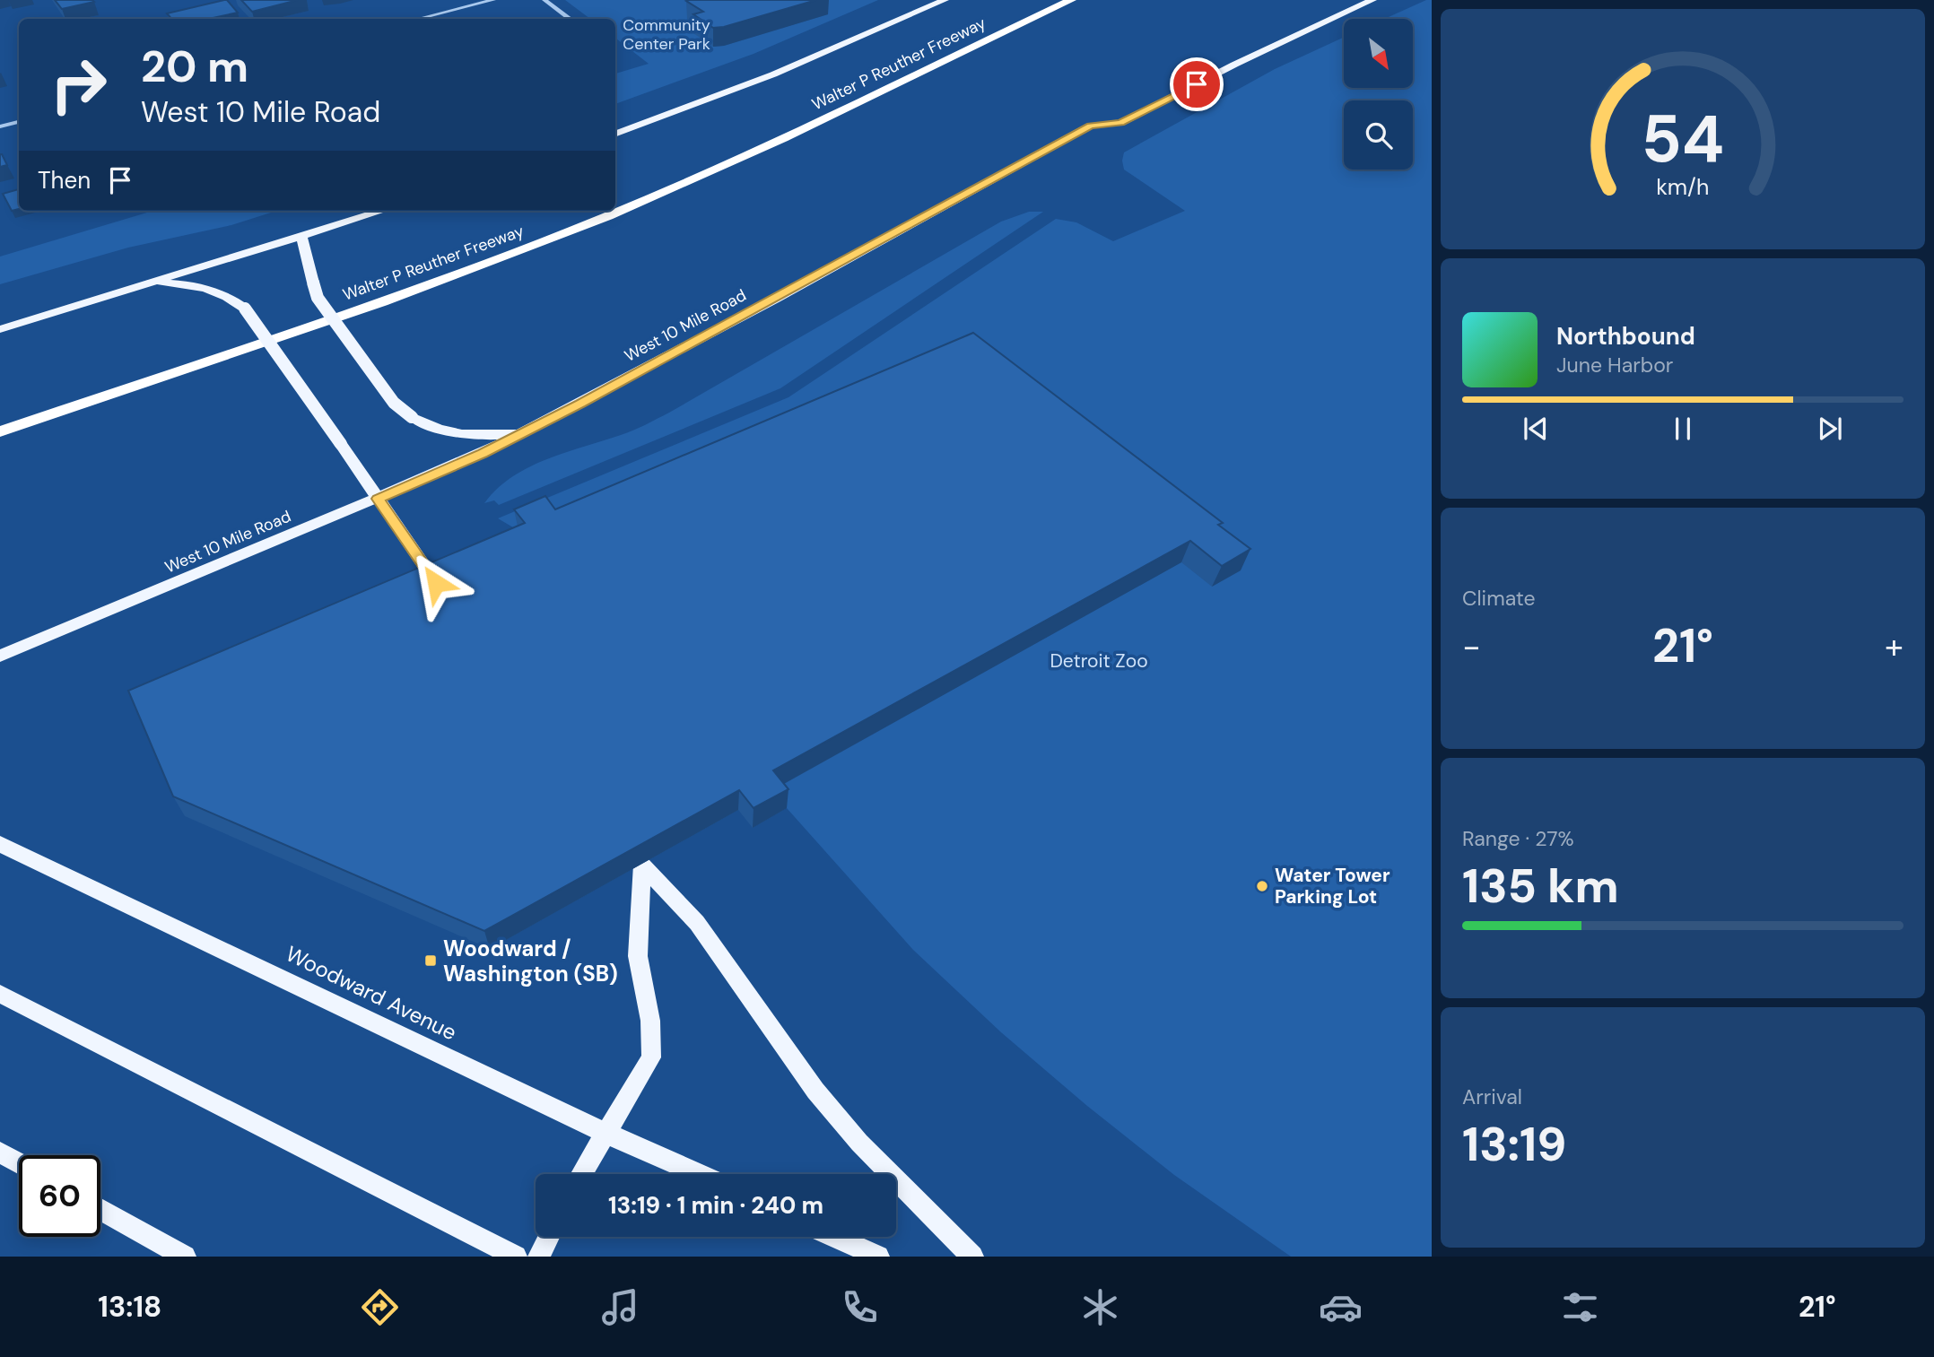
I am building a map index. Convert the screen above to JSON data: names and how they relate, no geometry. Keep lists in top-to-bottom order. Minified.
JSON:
{"streets":{"highway":["Walter P Reuther Freeway"],"main road":["West 10 Mile Road","Woodward Avenue"]},"parks":["Community Center Park","Detroit Zoo"],"places":{"other":["Water Tower Parking Lot"],"transit":["Woodward / Washington (SB)"]},"north":"bottom right","page":{"turn":["20 m","West 10 Mile Road"],"then":"Then","song":["Northbound","June Harbor"],"tile":["Climate",["Range · 27%","135 km"],["Arrival","13:19"]],"heat":["−","21°","+"],"limit":"60","trip":"13:19 · 1 min · 240 m","tabs":["13:18","21°"],"gauge":["54","km/h"]}}
